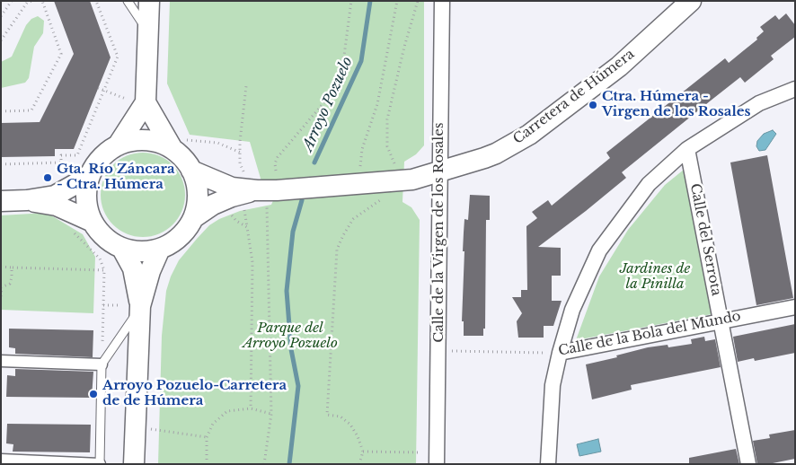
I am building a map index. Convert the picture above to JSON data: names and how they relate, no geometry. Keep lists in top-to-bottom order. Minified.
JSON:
{"streets":{"main road":["Carretera de Húmera"],"street":["Calle de la Virgen de los Rosales","Calle del Serrota","Calle de la Bola del Mundo"]},"crossings":[["Carretera de Húmera","Calle de la Virgen de los Rosales"],["Calle del Serrota","Calle de la Bola del Mundo"]],"water":["Arroyo Pozuelo"],"parks":["Jardines de la Pinilla","Parque del Arroyo Pozuelo"],"places":["Ctra. Húmera - Virgen de los Rosales","Gta. Río Záncara - Ctra. Húmera","Arroyo Pozuelo-Carretera de de Húmera"]}
